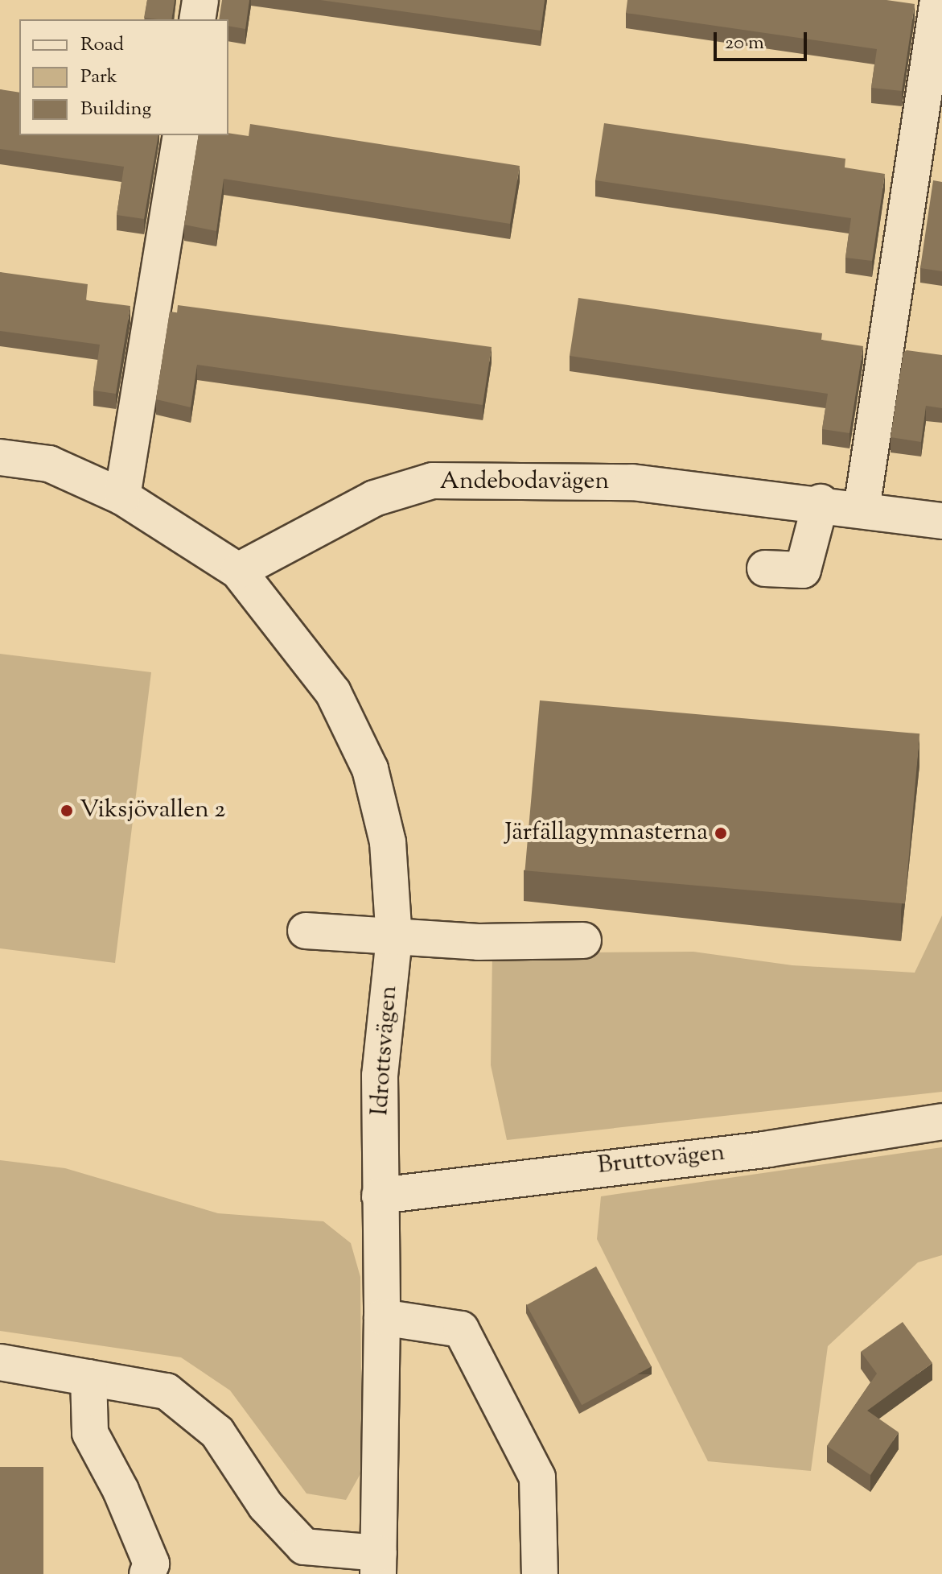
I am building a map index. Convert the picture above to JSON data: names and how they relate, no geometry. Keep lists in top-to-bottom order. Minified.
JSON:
{"streets":{"street":["Andebodavägen","Idrottsvägen","Bruttovägen"]},"crossings":[["Andebodavägen","Idrottsvägen"],["Idrottsvägen","Bruttovägen"]],"places":["Viksjövallen 2","Järfällagymnasterna"],"legend":["Road","Park","Building"],"scale_bar":"20 m"}
